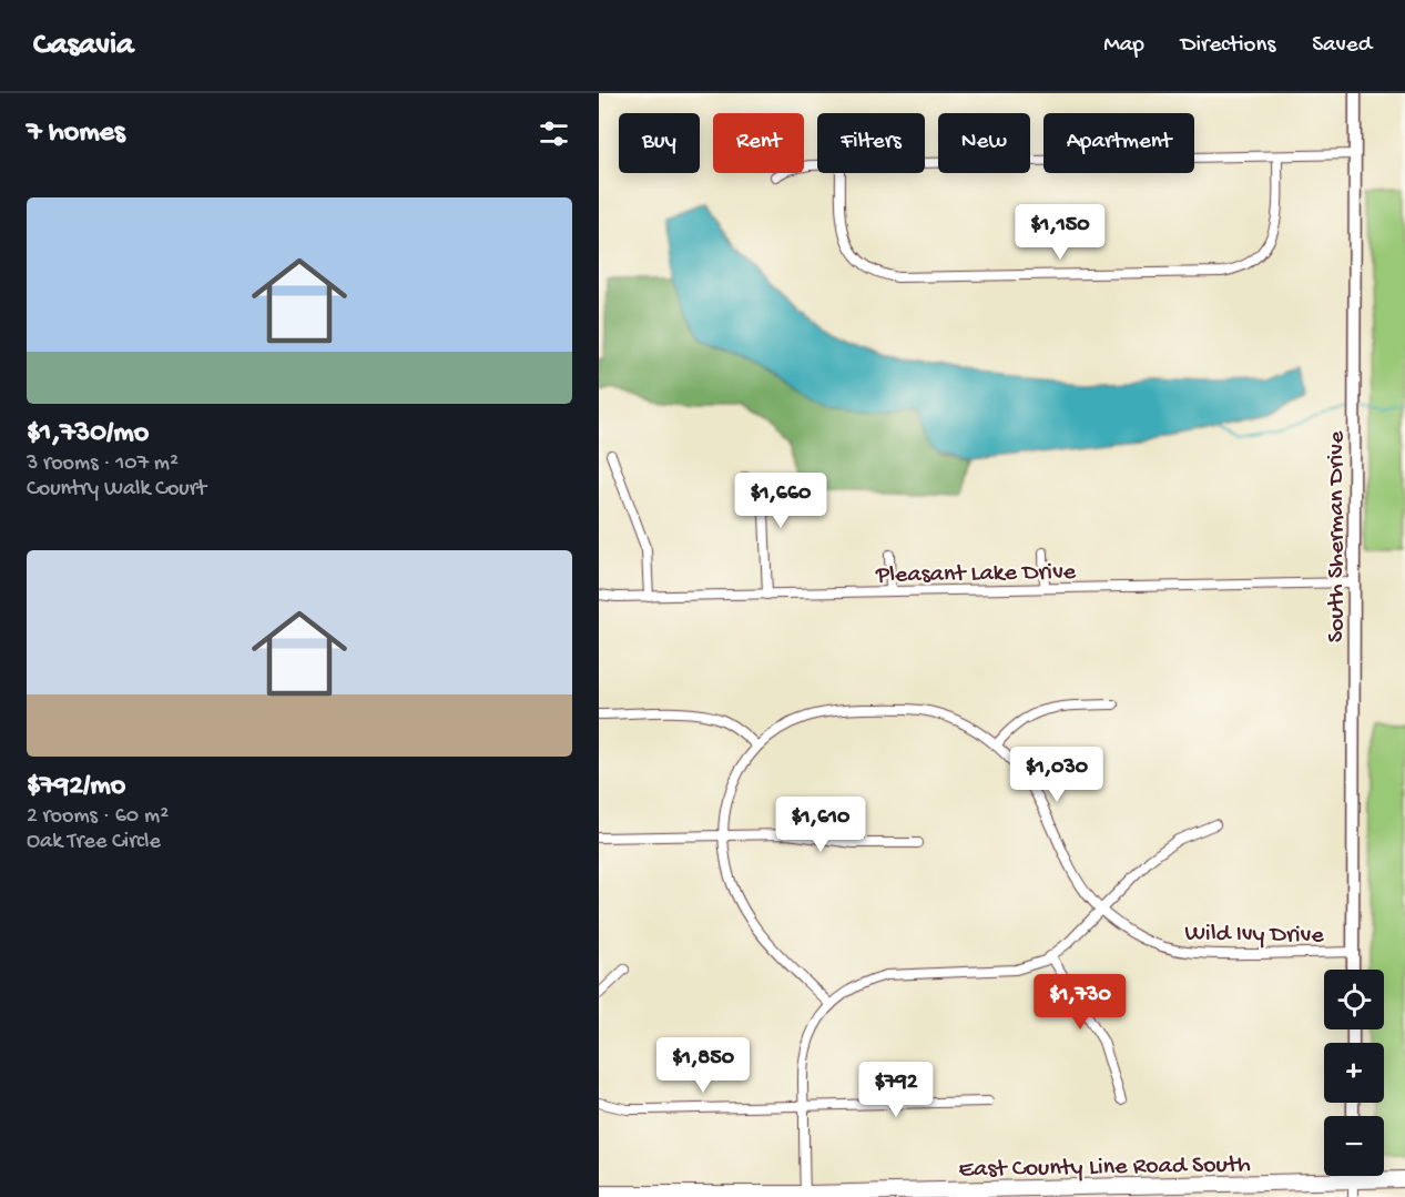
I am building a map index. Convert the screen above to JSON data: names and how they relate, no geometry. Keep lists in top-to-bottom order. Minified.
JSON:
{"streets":{"main road":["East County Line Road South"],"street":["South Sherman Drive","Pleasant Lake Drive","Wild Ivy Drive"]},"crossings":[["South Sherman Drive","Pleasant Lake Drive"],["South Sherman Drive","Wild Ivy Drive"]],"page":{"header":"Casavia","nav":["Map","Directions","Saved"],"heading":"7 homes","chip":["Buy","Rent","Filters","New","Apartment"],"list":[{"name":"$1,730/mo","note":"3 rooms · 107 m² · Country Walk Court"},{"name":"$792/mo","note":"2 rooms · 60 m² · Oak Tree Circle"}],"price":["$1,150","$1,660","$1,030","$1,610","$1,730","$1,850","$792"],"map_buttons":["+","−"]}}
